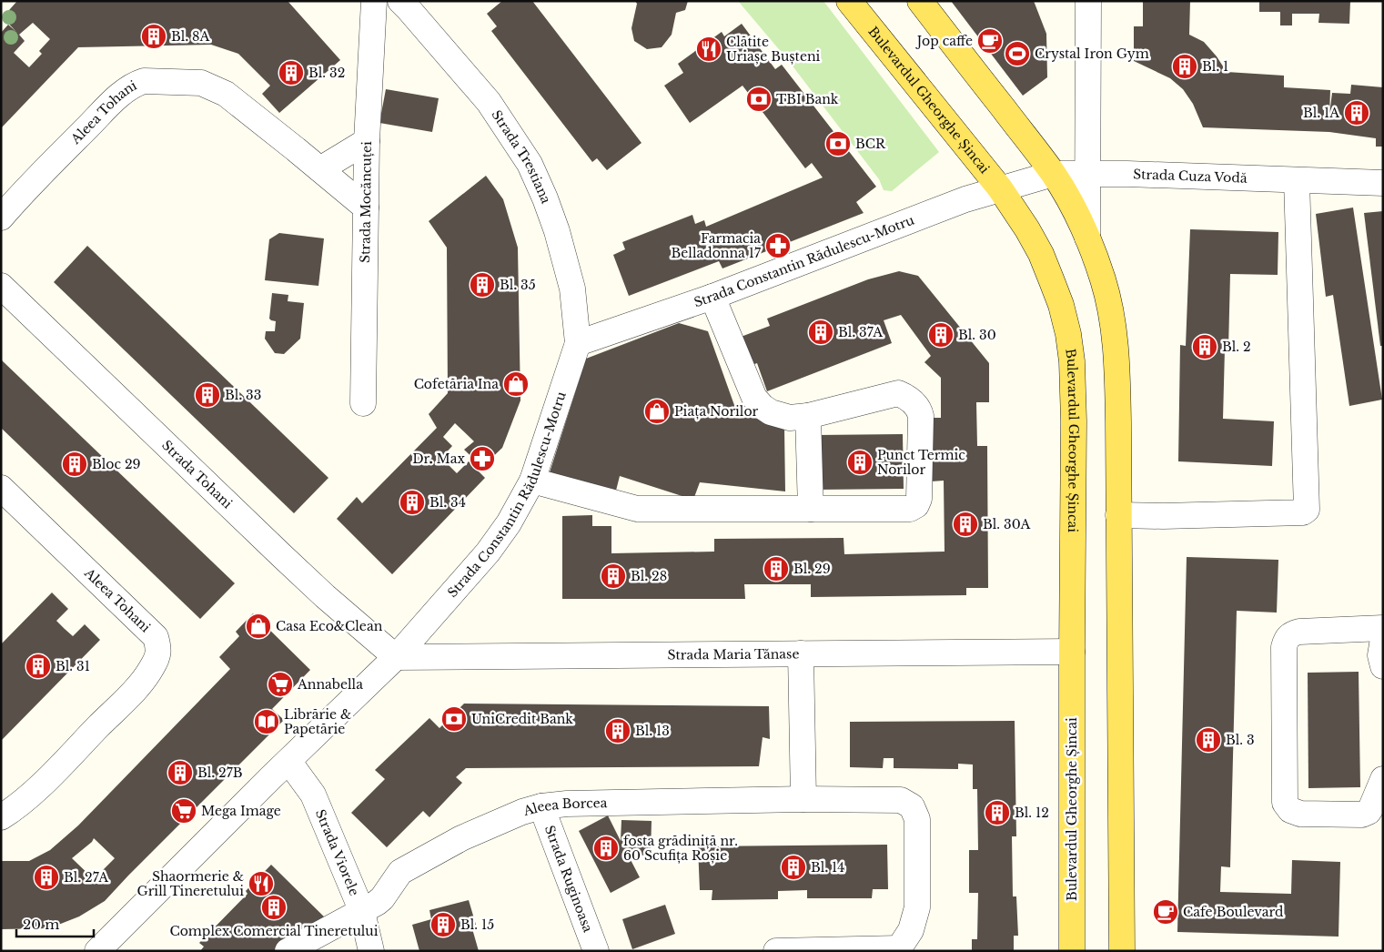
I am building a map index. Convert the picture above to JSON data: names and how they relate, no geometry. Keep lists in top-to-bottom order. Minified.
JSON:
{"streets":{"main road":["Bulevardul Gheorghe Șincai"],"street":["Aleea Tohani","Strada Trestiana","Strada Cuza Vodă","Strada Mocăncuței","Strada Constantin Rădulescu-Motru","Strada Tohani","Strada Maria Tănase","Aleea Borcea","Strada Viorele","Strada Ruginoasa"]},"crossings":[["Bulevardul Gheorghe Șincai","Strada Cuza Vodă"],["Bulevardul Gheorghe Șincai","Strada Constantin Rădulescu-Motru"],["Bulevardul Gheorghe Șincai","Strada Maria Tănase"],["Aleea Tohani","Strada Mocăncuței"],["Strada Trestiana","Strada Constantin Rădulescu-Motru"],["Strada Cuza Vodă","Strada Constantin Rădulescu-Motru"],["Strada Constantin Rădulescu-Motru","Strada Tohani"],["Strada Constantin Rădulescu-Motru","Strada Maria Tănase"],["Strada Constantin Rădulescu-Motru","Strada Viorele"],["Strada Tohani","Strada Maria Tănase"],["Aleea Borcea","Strada Viorele"],["Aleea Borcea","Strada Ruginoasa"]],"places":{"building":["Bl. 8A","Bl. 1","Bl. 32","Bl. 1A","Bl. 35","Bl. 37A","Bl. 30","Bl. 2","Bl. 33","Punct Termic Norilor","Bloc 29","Bl. 34","Bl. 30A","Bl. 29","Bl. 28","Bl. 31","Bl. 13","Bl. 3","Bl. 27B","Bl. 12","fosta grădiniță nr. 60 Scufița Roșie","Bl. 14","Bl. 27A","Complex Comercial Tineretului","Bl. 15"],"cafe":["Jop caffe","Cafe Boulevard"],"restaurant":["Clătite Uriașe Bușteni","Shaormerie & Grill Tineretului"],"sports":["Crystal Iron Gym"],"bank":["TBI Bank","BCR","UniCredit Bank"],"pharmacy":["Farmacia Belladonna 17","Dr. Max"],"shop":["Cofetăria Ina","Piața Norilor","Casa Eco&Clean"],"supermarket":["Annabella","Mega Image"],"library":["Librărie & Papetărie"]},"scale_bar":"20 m"}
